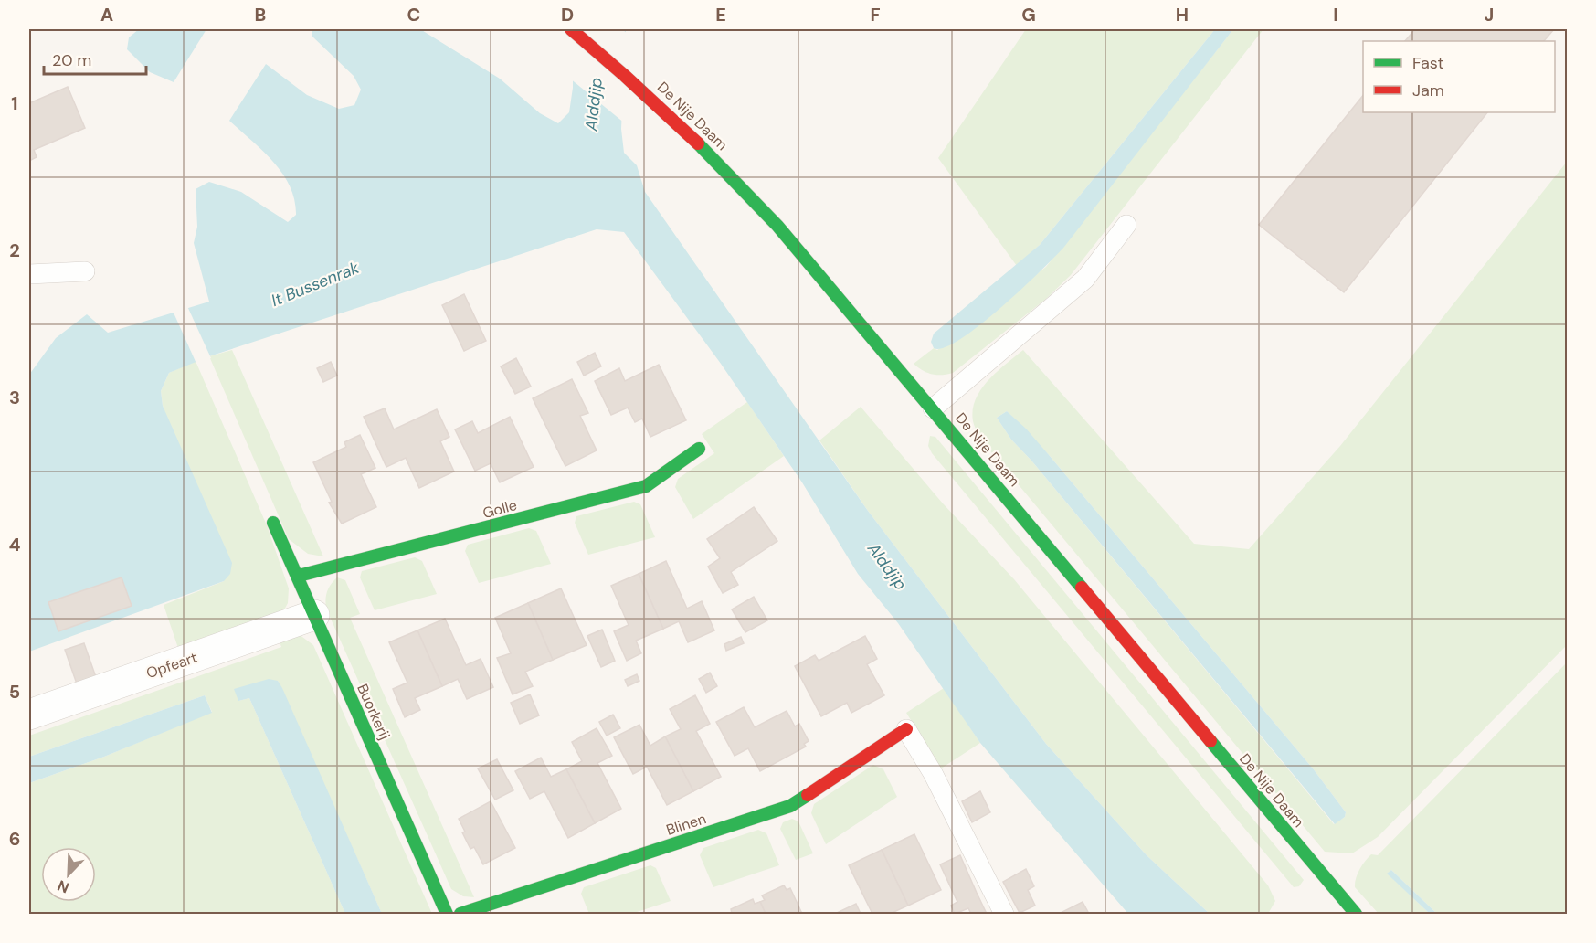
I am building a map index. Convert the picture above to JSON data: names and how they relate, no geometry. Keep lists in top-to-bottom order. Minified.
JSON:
{"streets":{"street":["De Nije Daam","Golle","Opfeart","Buorkerij","Blinen"]},"crossings":[["Golle","Buorkerij"],["Opfeart","Buorkerij"]],"water":["Alddjip","It Bussenrak"],"legend":["Fast","Jam"],"scale_bar":"20 m","north":"bottom left","grid":{"columns":["A","B","C","D","E","F","G","H","I","J"],"rows":["1","2","3","4","5","6"]}}
